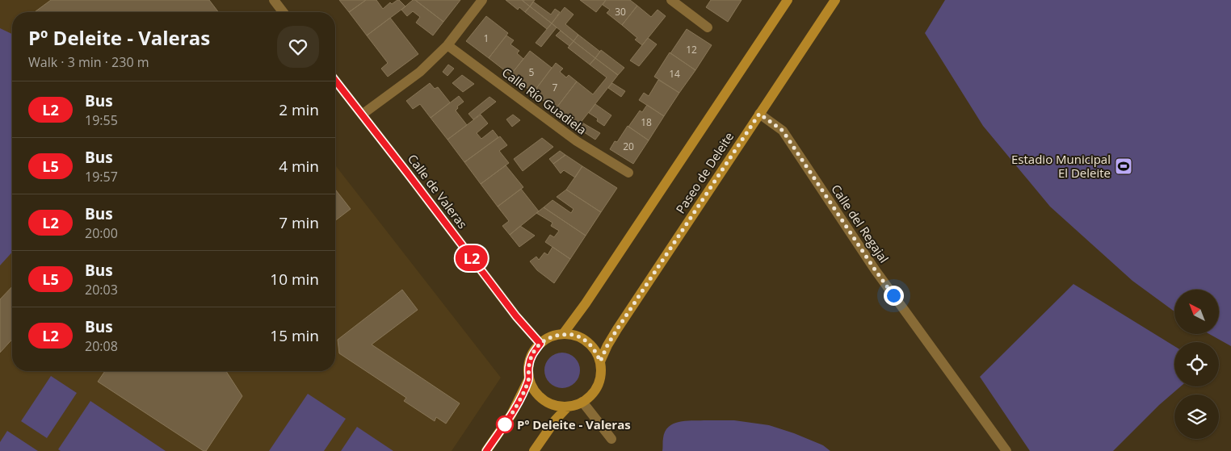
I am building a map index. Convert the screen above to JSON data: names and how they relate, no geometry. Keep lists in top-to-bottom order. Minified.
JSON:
{"streets":{"main road":["Paseo de Deleite"],"street":["Calle Río Guadiela","Calle de Valeras","Calle del Regajal"]},"crossings":[["Paseo de Deleite","Calle de Valeras"],["Paseo de Deleite","Calle del Regajal"]],"places":{"sports":["Estadio Municipal El Deleite"],"other":["Pº Deleite - Valeras"]},"lines":["bus line L2"],"house_numbers":["30","1","12","5","14","7","18","20"],"north":"top left","page":{"on_map":"L2","heading":["Pº Deleite - Valeras","Walk · 3 min · 230 m"],"list":[{"mark":"L2","name":"Bus","note":"19:55","value":"2 min"},{"mark":"L5","name":"Bus","note":"19:57","value":"4 min"},{"mark":"L2","name":"Bus","note":"20:00","value":"7 min"},{"mark":"L5","name":"Bus","note":"20:03","value":"10 min"},{"mark":"L2","name":"Bus","note":"20:08","value":"15 min"}]}}
